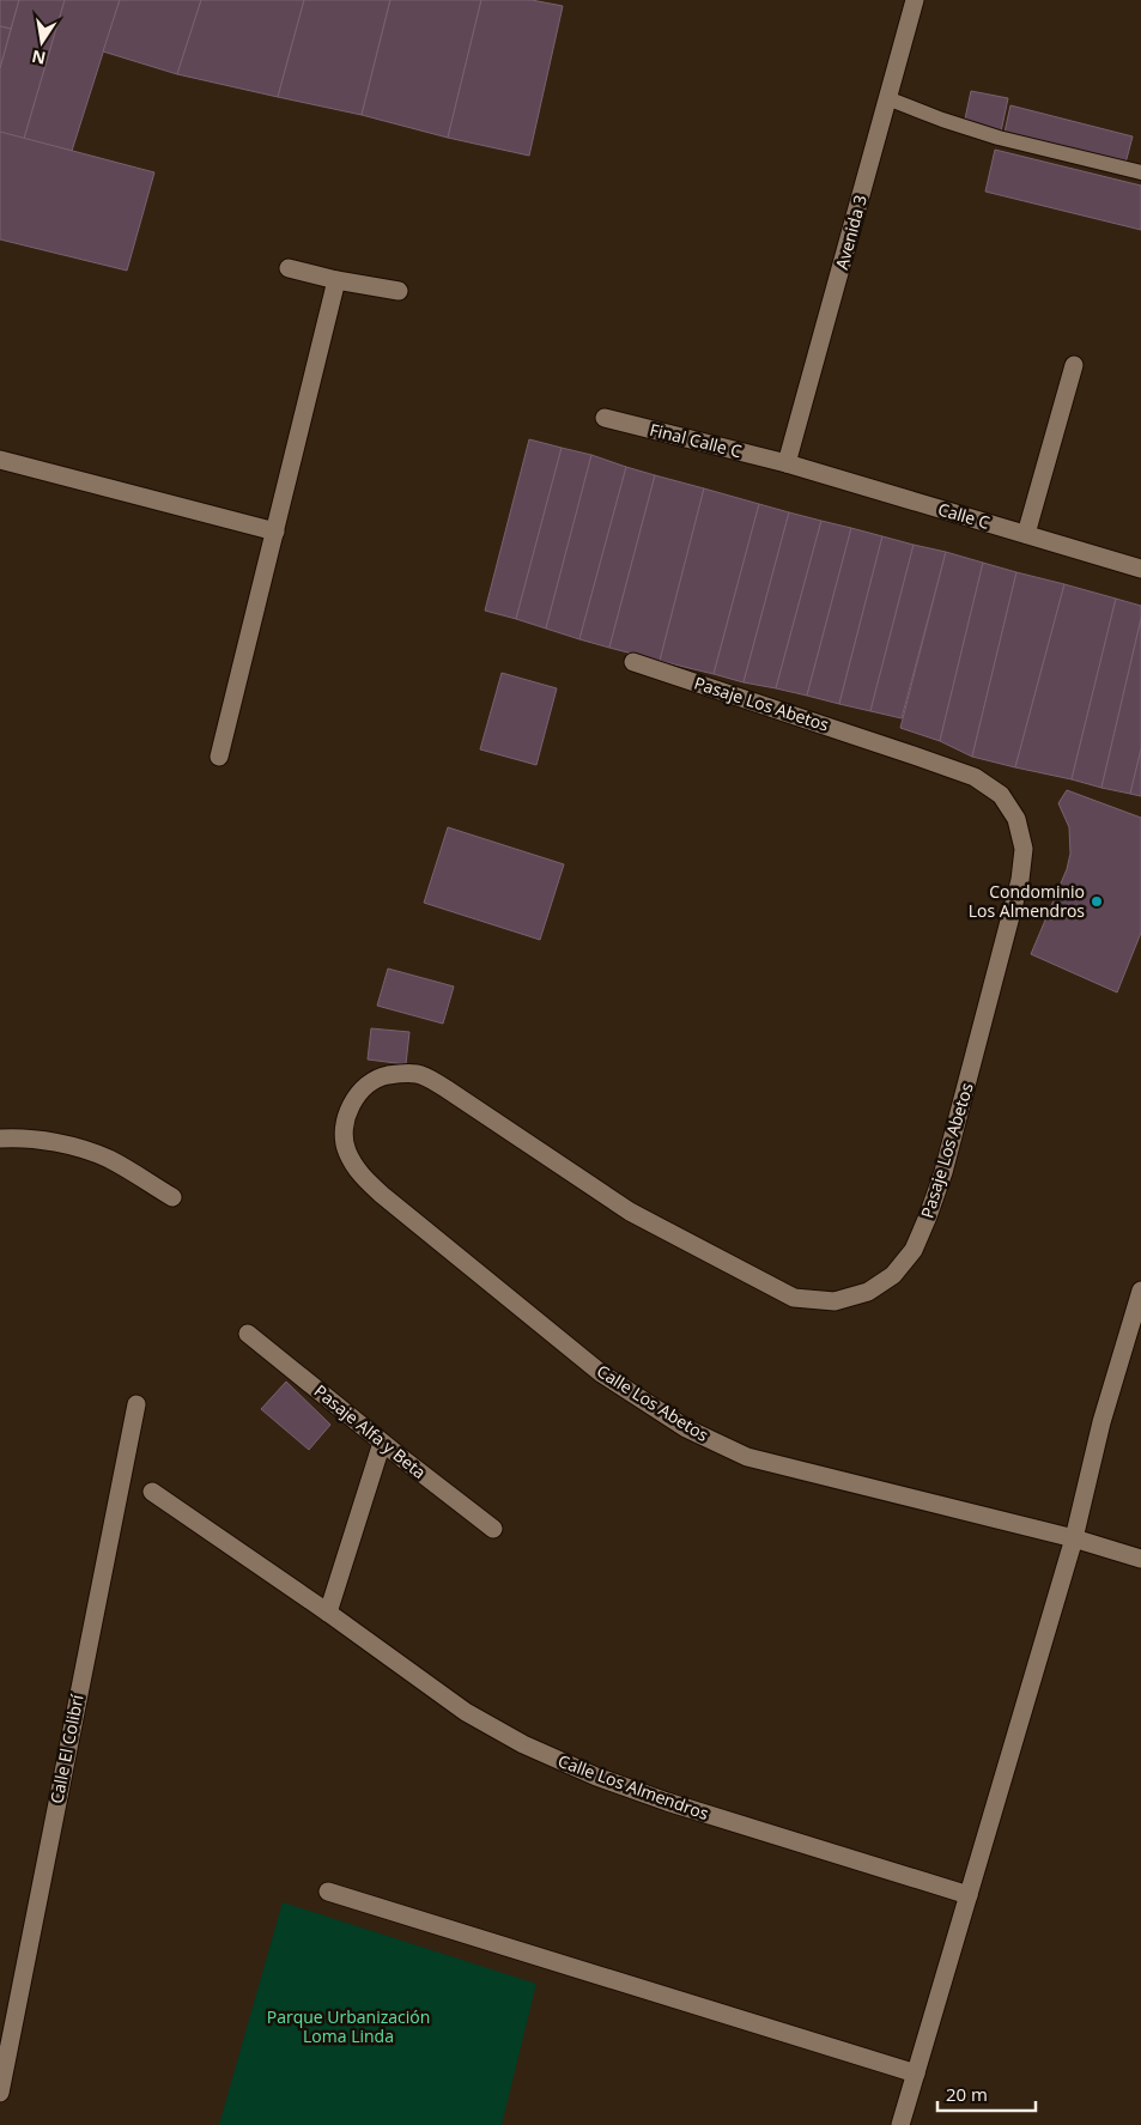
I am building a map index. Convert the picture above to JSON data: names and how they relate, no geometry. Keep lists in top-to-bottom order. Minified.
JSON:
{"streets":{"street":["Avenida 3","Final Calle C","Calle C","Pasaje Los Abetos","Calle Los Abetos","Pasaje Alfa y Beta","Calle El Colibrí","Calle Los Almendros"]},"crossings":[["Avenida 3","Final Calle C"],["Avenida 3","Calle C"],["Final Calle C","Calle C"],["Pasaje Los Abetos","Calle Los Abetos"]],"parks":["Parque Urbanización Loma Linda"],"places":["Condominio Los Almendros"],"scale_bar":"20 m","north":"bottom"}
